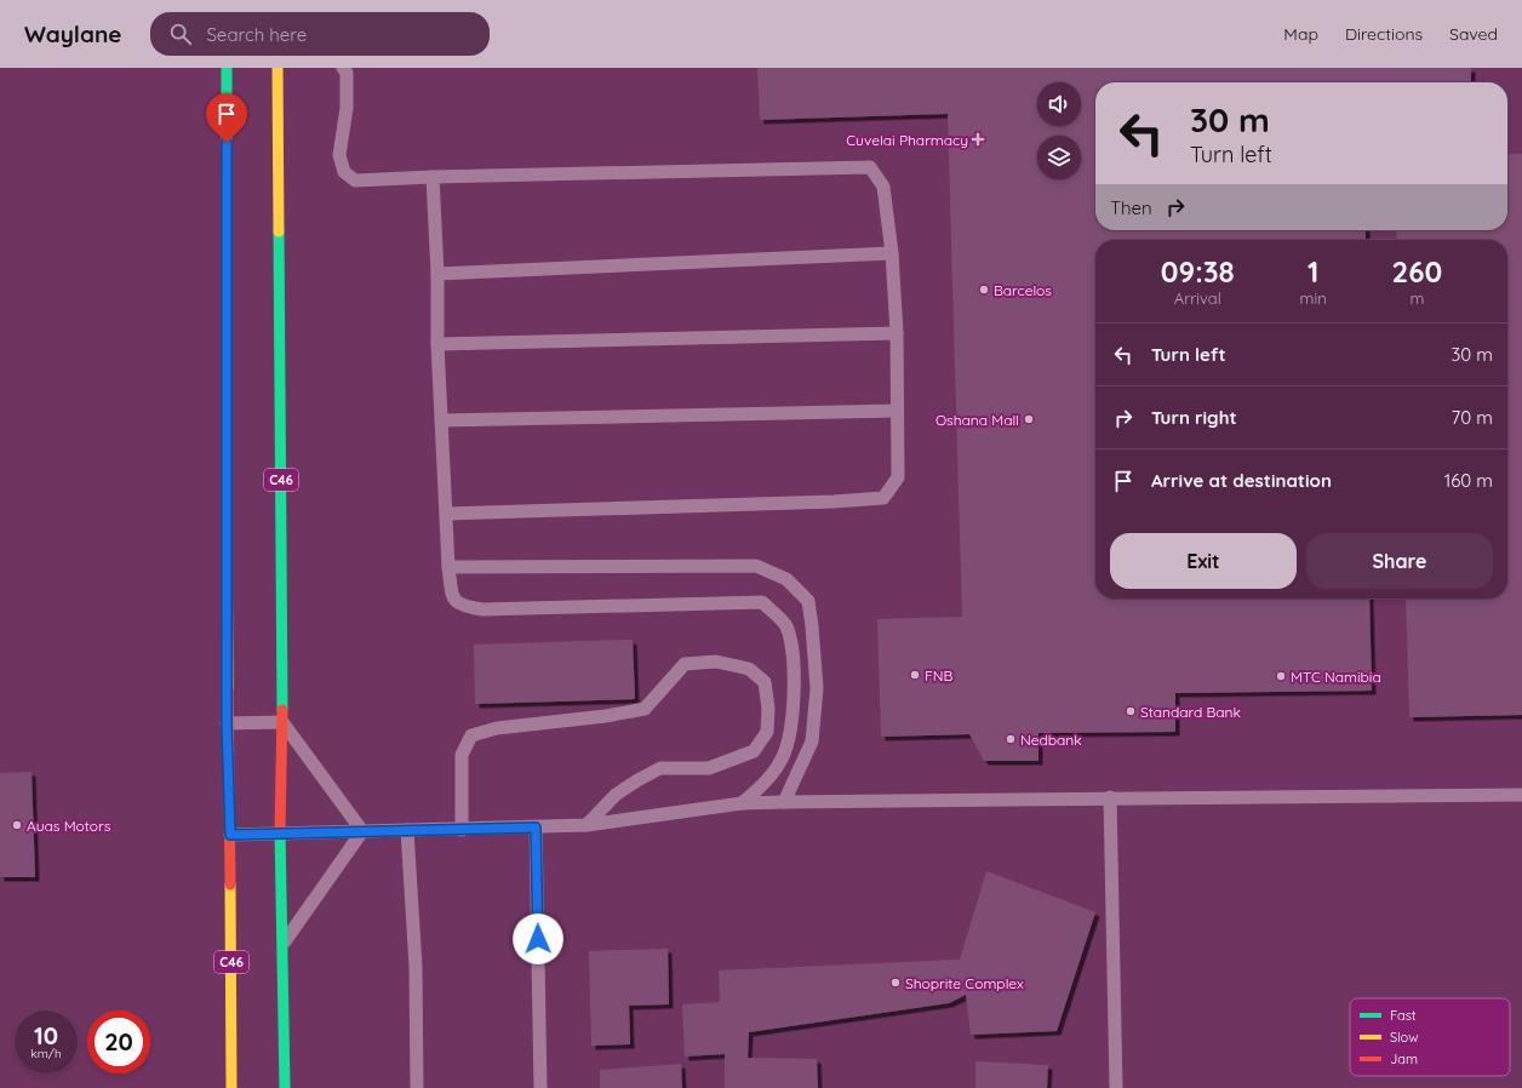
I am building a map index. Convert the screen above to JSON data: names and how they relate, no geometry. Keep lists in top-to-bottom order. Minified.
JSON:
{"streets":{"main road":["C46"]},"places":{"health":["Cuvelai Pharmacy"],"other":["Barcelos","Oshana Mall","FNB","MTC Namibia","Standard Bank","Nedbank","Auas Motors","Shoprite Complex"]},"legend":["Fast","Slow","Jam"],"page":{"header":"Waylane","search":"Search here","nav":["Map","Directions","Saved"],"turn":["30 m","Turn left"],"then":"Then","eta":["09:38","Arrival","1","min","260","m"],"list":[{"name":"Turn left","value":"30 m"},{"name":"Turn right","value":"70 m"},{"name":"Arrive at destination","value":"160 m"}],"buttons":["Exit","Share"],"speed":"10 km/h","limit":"20"}}
